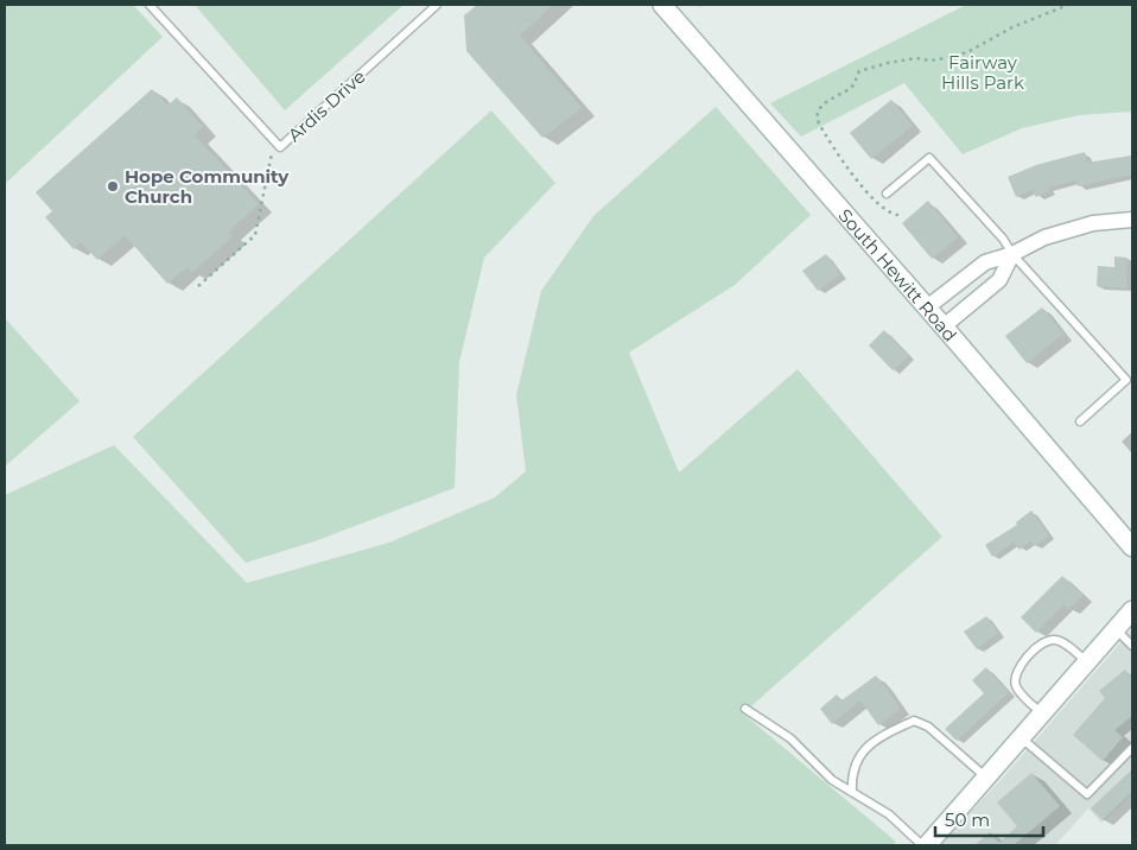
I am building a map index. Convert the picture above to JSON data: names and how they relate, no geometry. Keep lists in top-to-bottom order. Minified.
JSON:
{"streets":{"main road":["South Hewitt Road"],"lane":["Ardis Drive"]},"parks":["Fairway Hills Park"],"places":["Hope Community Church"],"scale_bar":"50 m"}
